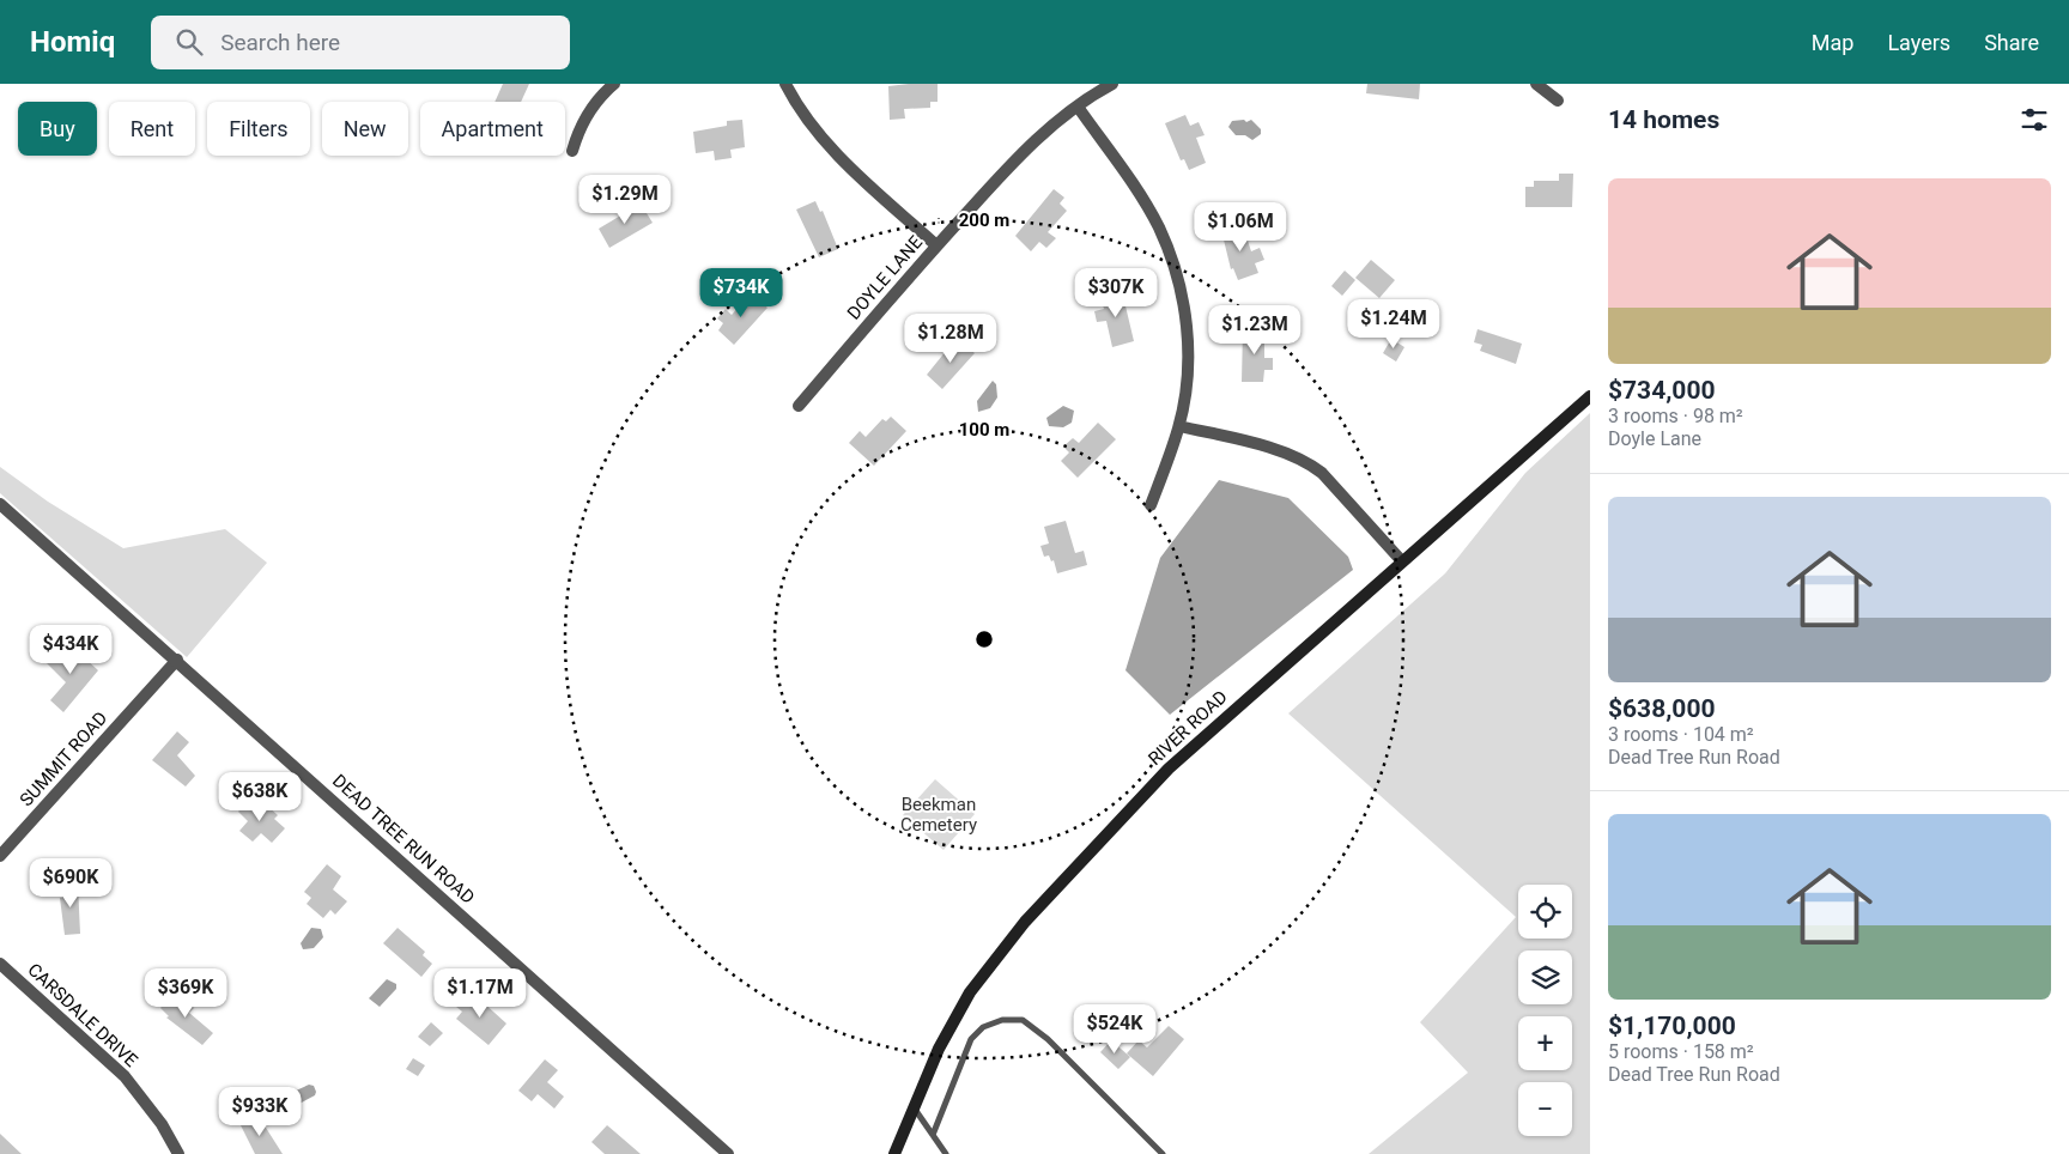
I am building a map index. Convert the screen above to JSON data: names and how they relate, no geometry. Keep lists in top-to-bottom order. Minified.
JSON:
{"streets":{"main road":["RIVER ROAD"],"street":["DOYLE LANE","SUMMIT ROAD","DEAD TREE RUN ROAD","CARSDALE DRIVE"]},"crossings":[["SUMMIT ROAD","DEAD TREE RUN ROAD"]],"parks":["Beekman Cemetery"],"page":{"header":"Homiq","search":"Search here","nav":["Map","Layers","Share"],"heading":"14 homes","chip":["Buy","Rent","Filters","New","Apartment"],"list":[{"name":"$734,000","note":"3 rooms · 98 m² · Doyle Lane"},{"name":"$638,000","note":"3 rooms · 104 m² · Dead Tree Run Road"},{"name":"$1,170,000","note":"5 rooms · 158 m² · Dead Tree Run Road"}],"price":["$1.29M","$1.06M","$734K","$307K","$1.24M","$1.23M","$1.28M","$434K","$638K","$690K","$369K","$1.17M","$524K","$933K"],"map_buttons":["+","−"]},"rings":["200 m","100 m"]}
